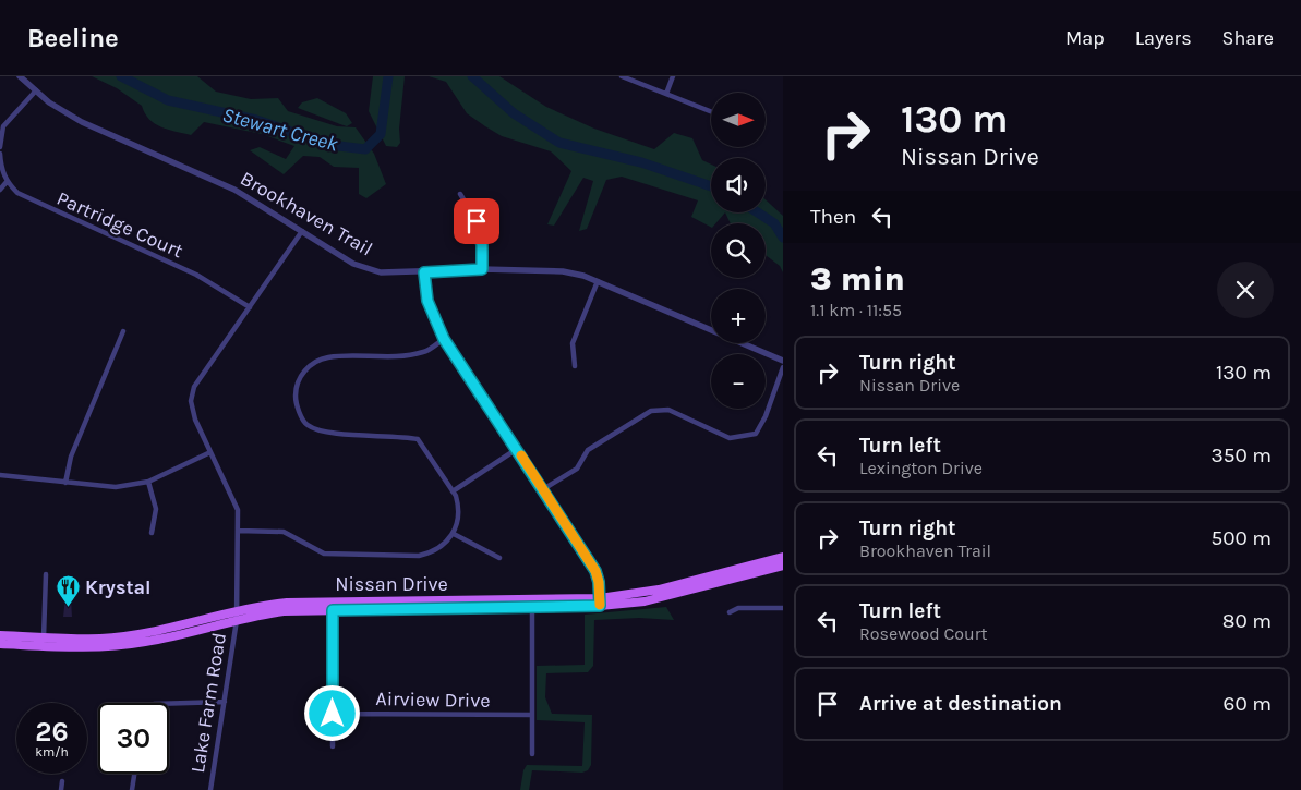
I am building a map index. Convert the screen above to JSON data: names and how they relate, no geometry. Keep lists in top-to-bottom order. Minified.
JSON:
{"streets":{"main road":["Nissan Drive"],"street":["Brookhaven Trail","Partridge Court","Airview Drive","Lake Farm Road"]},"crossings":[["Partridge Court","Lake Farm Road"],["Nissan Drive","Lake Farm Road"]],"water":["Stewart Creek"],"places":{"restaurant":["Krystal"]},"north":"right","page":{"header":"Beeline","nav":["Map","Layers","Share"],"turn":["130 m","Nissan Drive"],"map_buttons":["+","−"],"then":"Then","heading":["3 min","1.1 km · 11:55"],"list":[{"name":"Turn right","note":"Nissan Drive","value":"130 m"},{"name":"Turn left","note":"Lexington Drive","value":"350 m"},{"name":"Turn right","note":"Brookhaven Trail","value":"500 m"},{"name":"Turn left","note":"Rosewood Court","value":"80 m"},{"name":"Arrive at destination","value":"60 m"}],"speed":"26 km/h","limit":"30"}}
